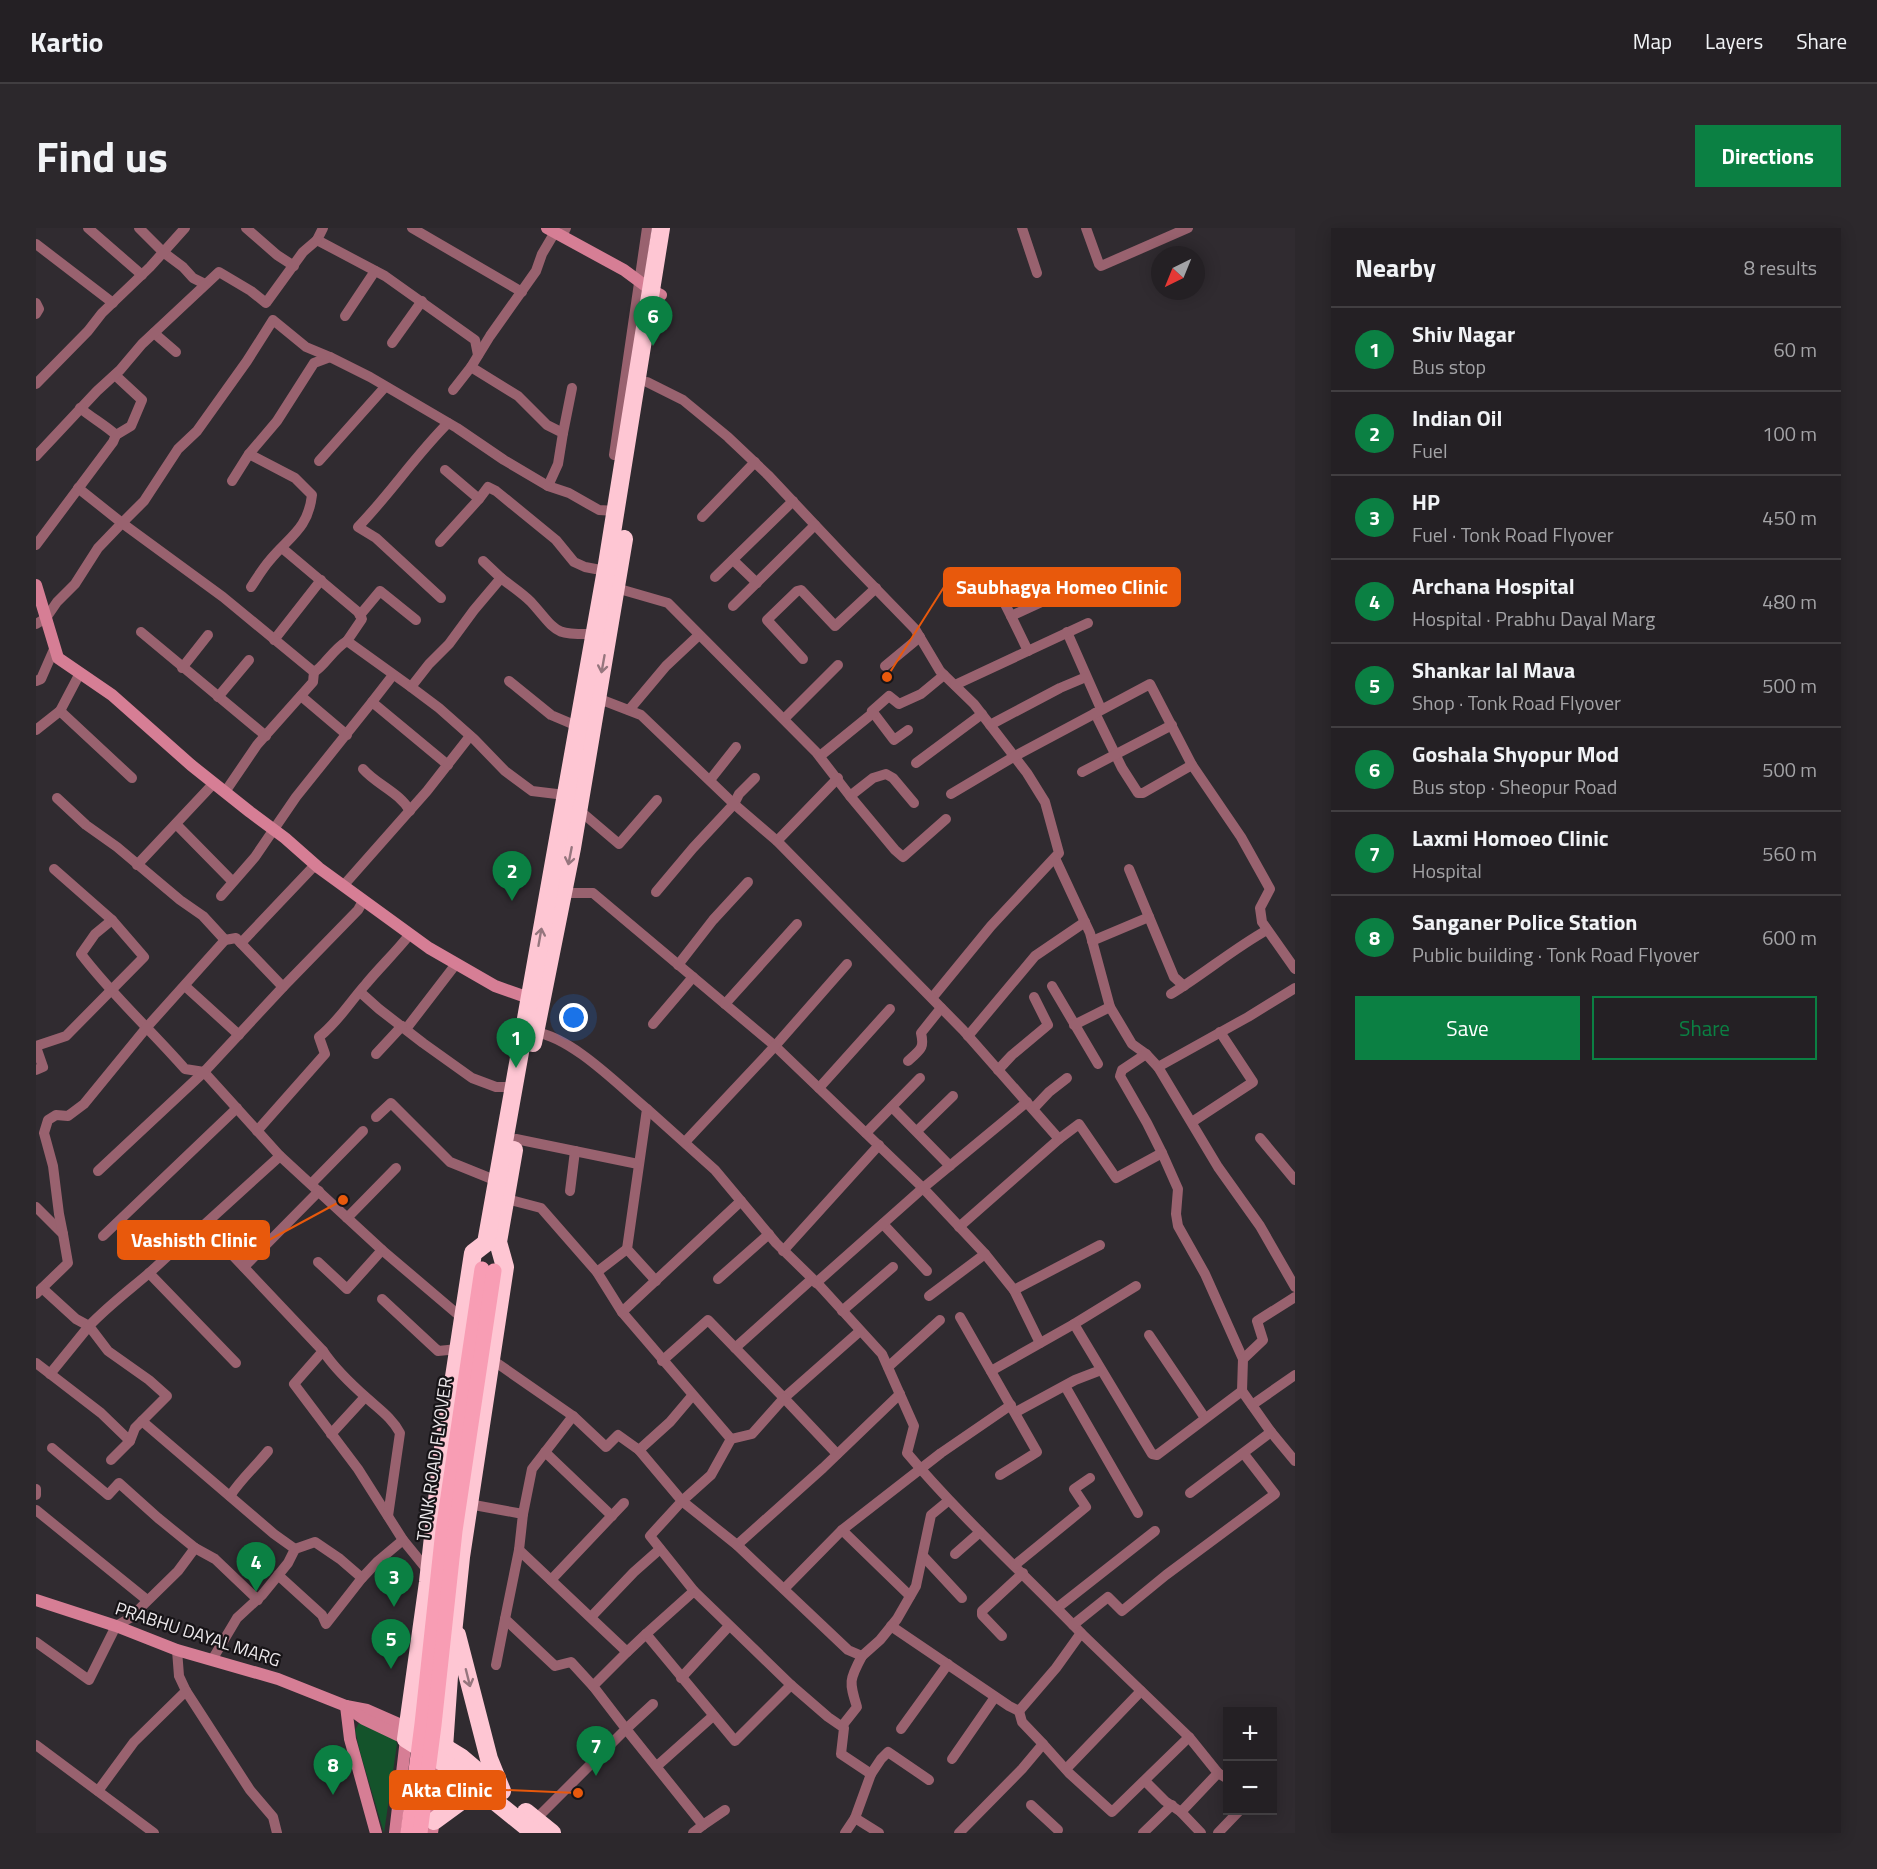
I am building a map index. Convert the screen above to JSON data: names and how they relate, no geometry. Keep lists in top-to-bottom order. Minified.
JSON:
{"streets":{"main road":["TONK ROAD FLYOVER"],"street":["PRABHU DAYAL MARG"]},"places":["Saubhagya Homeo Clinic","Vashisth Clinic","Akta Clinic"],"north":"bottom left","page":{"header":"Kartio","nav":["Map","Layers","Share"],"title":"Find us","buttons":["Directions",["Save","Share"]],"heading":["Nearby","8 results"],"pins":["6","2","1","4","3","5","7","8"],"list":[{"mark":"1","name":"Shiv Nagar","note":"Bus stop","value":"60 m"},{"mark":"2","name":"Indian Oil","note":"Fuel","value":"100 m"},{"mark":"3","name":"HP","note":"Fuel · Tonk Road Flyover","value":"450 m"},{"mark":"4","name":"Archana Hospital","note":"Hospital · Prabhu Dayal Marg","value":"480 m"},{"mark":"5","name":"Shankar lal Mava","note":"Shop · Tonk Road Flyover","value":"500 m"},{"mark":"6","name":"Goshala Shyopur Mod","note":"Bus stop · Sheopur Road","value":"500 m"},{"mark":"7","name":"Laxmi Homoeo Clinic","note":"Hospital","value":"560 m"},{"mark":"8","name":"Sanganer Police Station","note":"Public building · Tonk Road Flyover","value":"600 m"}],"map_buttons":["+","−"]}}
